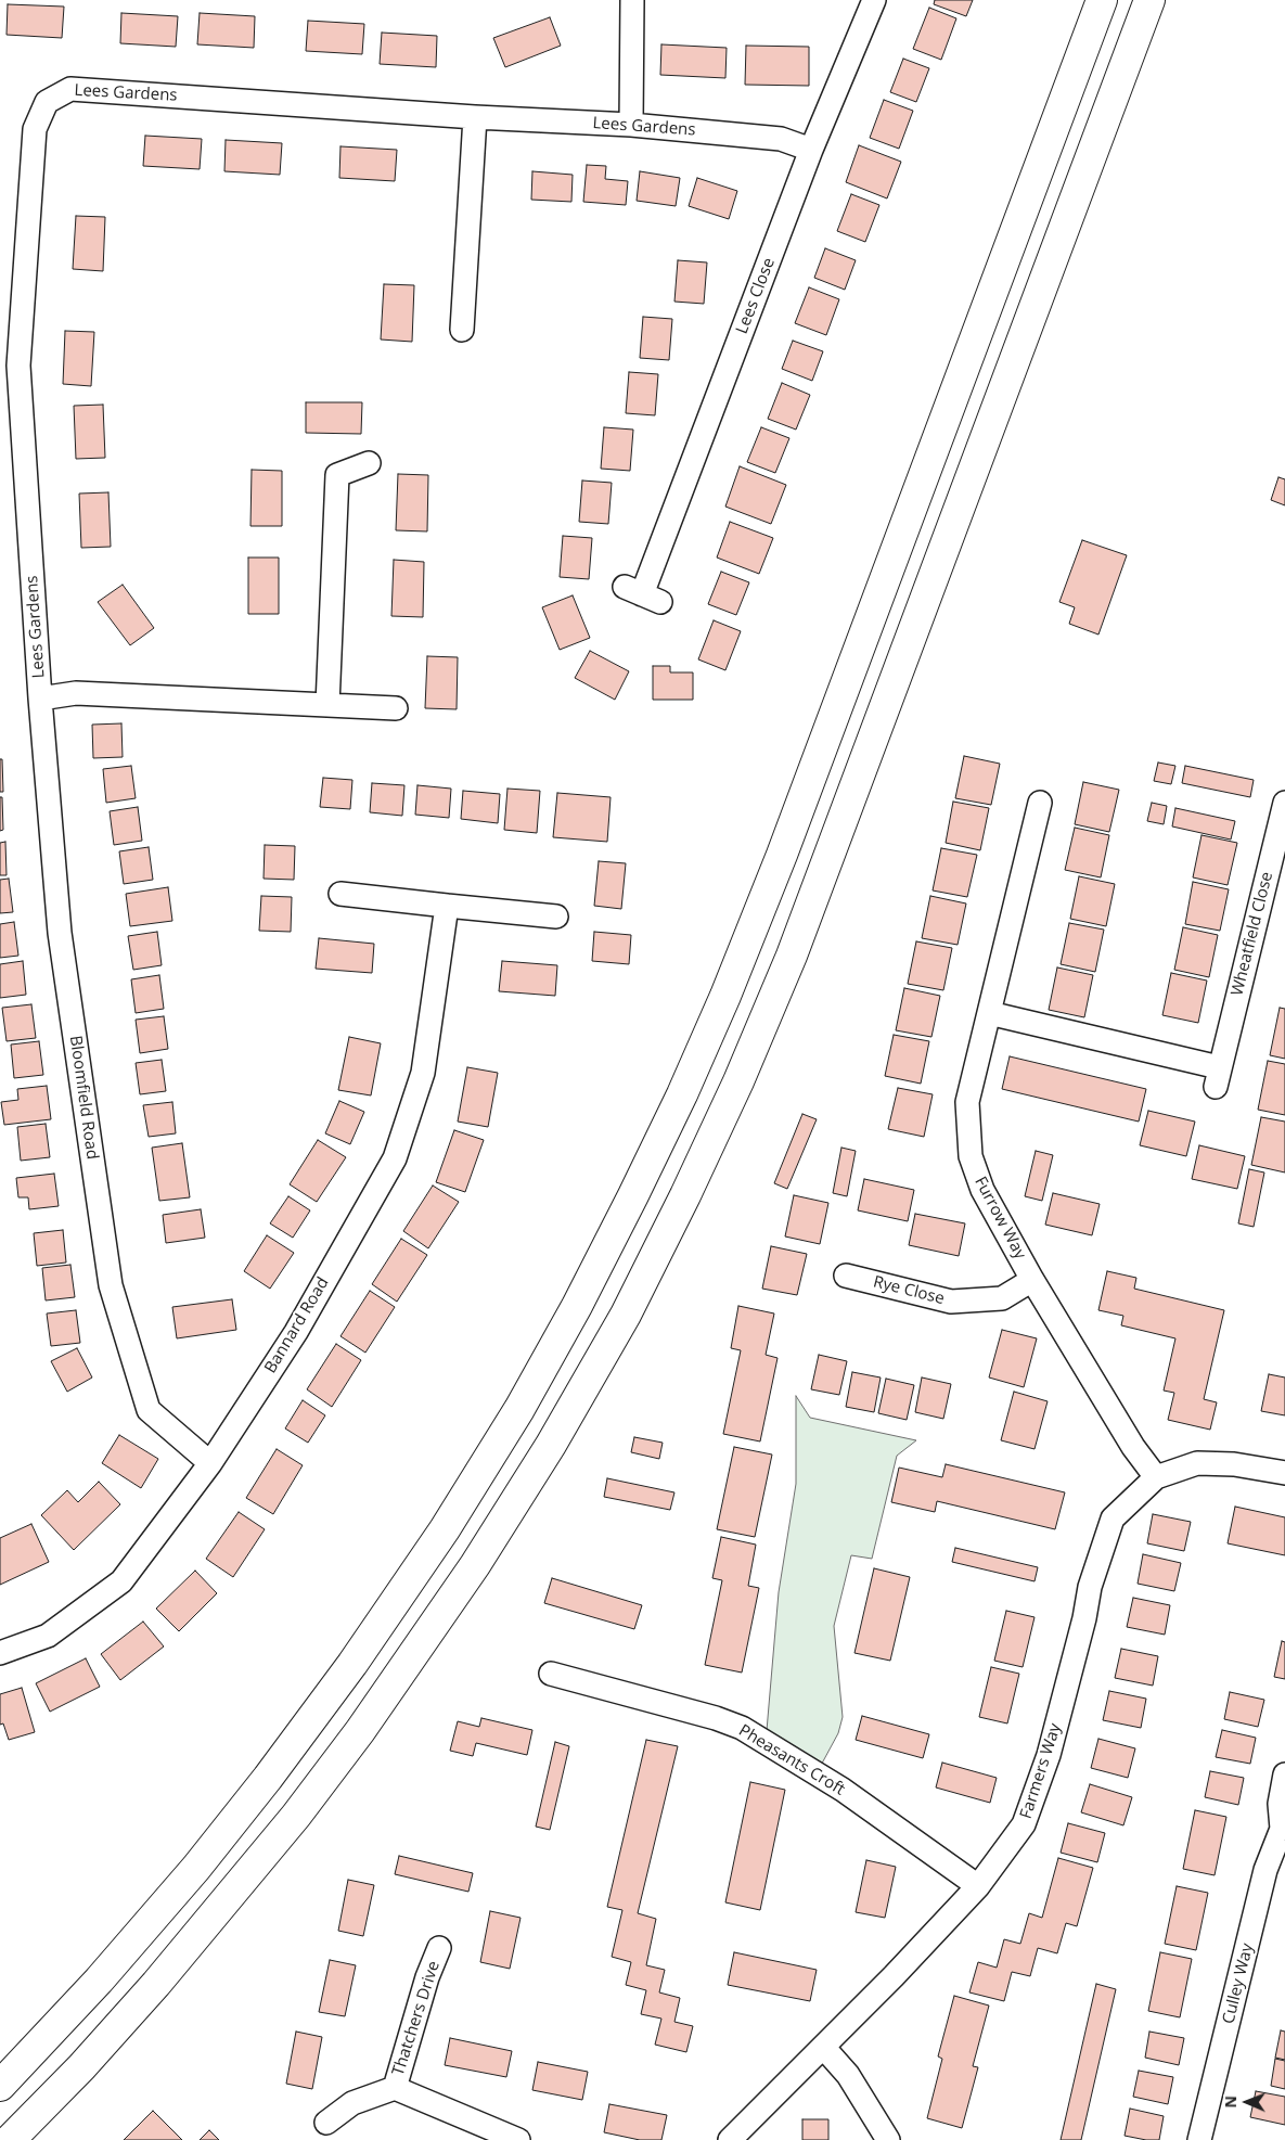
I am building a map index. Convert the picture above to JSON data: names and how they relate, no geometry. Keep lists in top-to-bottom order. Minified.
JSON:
{"streets":{"street":["Lees Gardens","Lees Close","Wheatfield Close","Bloomfield Road","Furrow Way","Rye Close","Bannard Road","Pheasants Croft","Farmers Way","Culley Way","Thatchers Drive"]},"crossings":[["Lees Gardens","Lees Close"],["Lees Gardens","Bloomfield Road"],["Wheatfield Close","Furrow Way"],["Bloomfield Road","Bannard Road"],["Furrow Way","Rye Close"],["Furrow Way","Farmers Way"],["Pheasants Croft","Farmers Way"]],"north":"left"}
